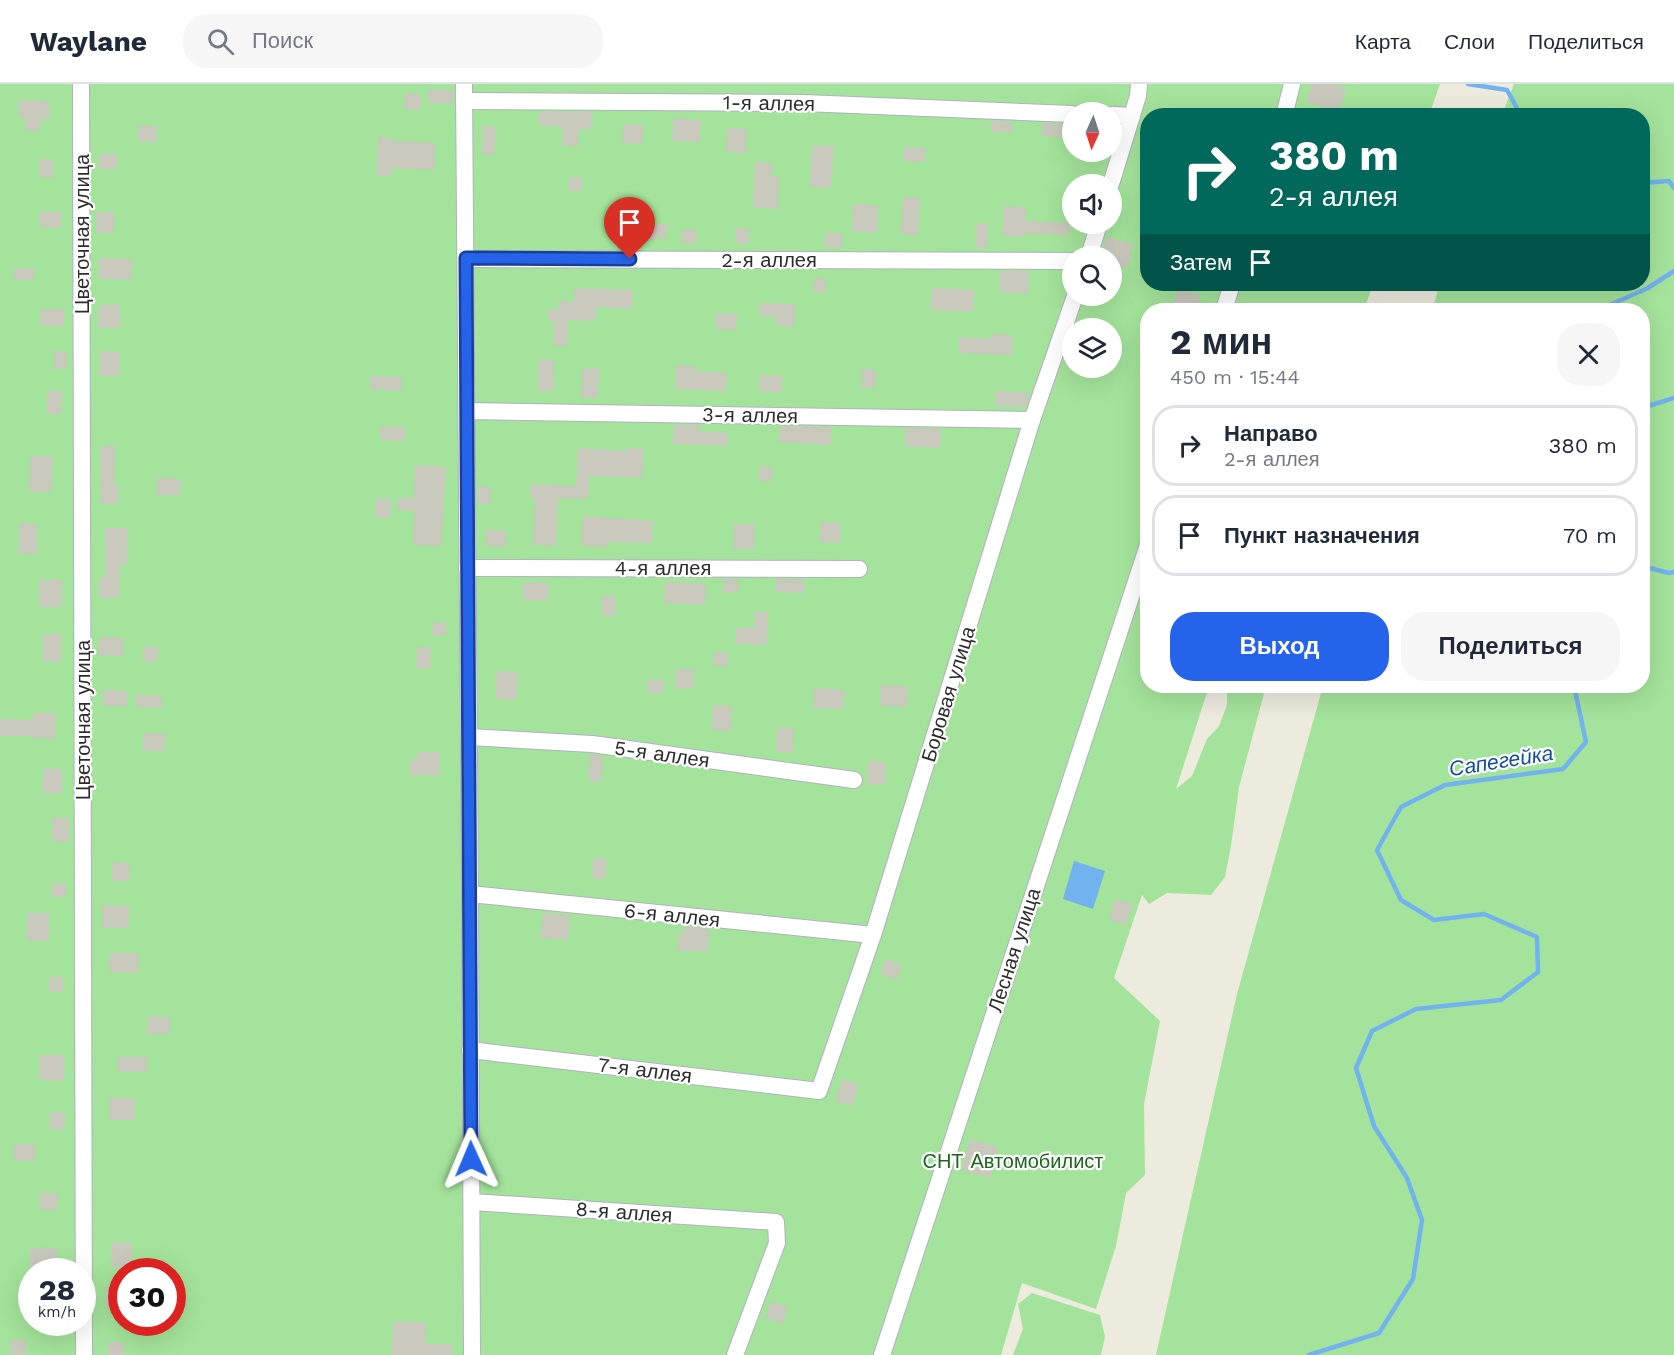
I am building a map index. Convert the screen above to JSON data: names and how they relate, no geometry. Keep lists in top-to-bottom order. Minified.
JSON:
{"streets":{"street":["1-я аллея","Цветочная улица","2-я аллея","3-я аллея","4-я аллея","Боровая улица","5-я аллея","6-я аллея","Лесная улица","7-я аллея","8-я аллея"]},"crossings":[["3-я аллея","Боровая улица"],["Боровая улица","6-я аллея"],["Боровая улица","7-я аллея"]],"water":["Сапегейка"],"parks":["СНТ Автомобилист"],"north":"bottom","page":{"header":"Waylane","search":"Поиск","nav":["Карта","Слои","Поделиться"],"turn":["380 m","2-я аллея"],"then":"Затем","heading":["2 мин","450 m · 15:44"],"list":[{"name":"Направо","note":"2-я аллея","value":"380 m"},{"name":"Пункт назначения","value":"70 m"}],"buttons":["Выход","Поделиться"],"speed":"28 km/h","limit":"30"}}
